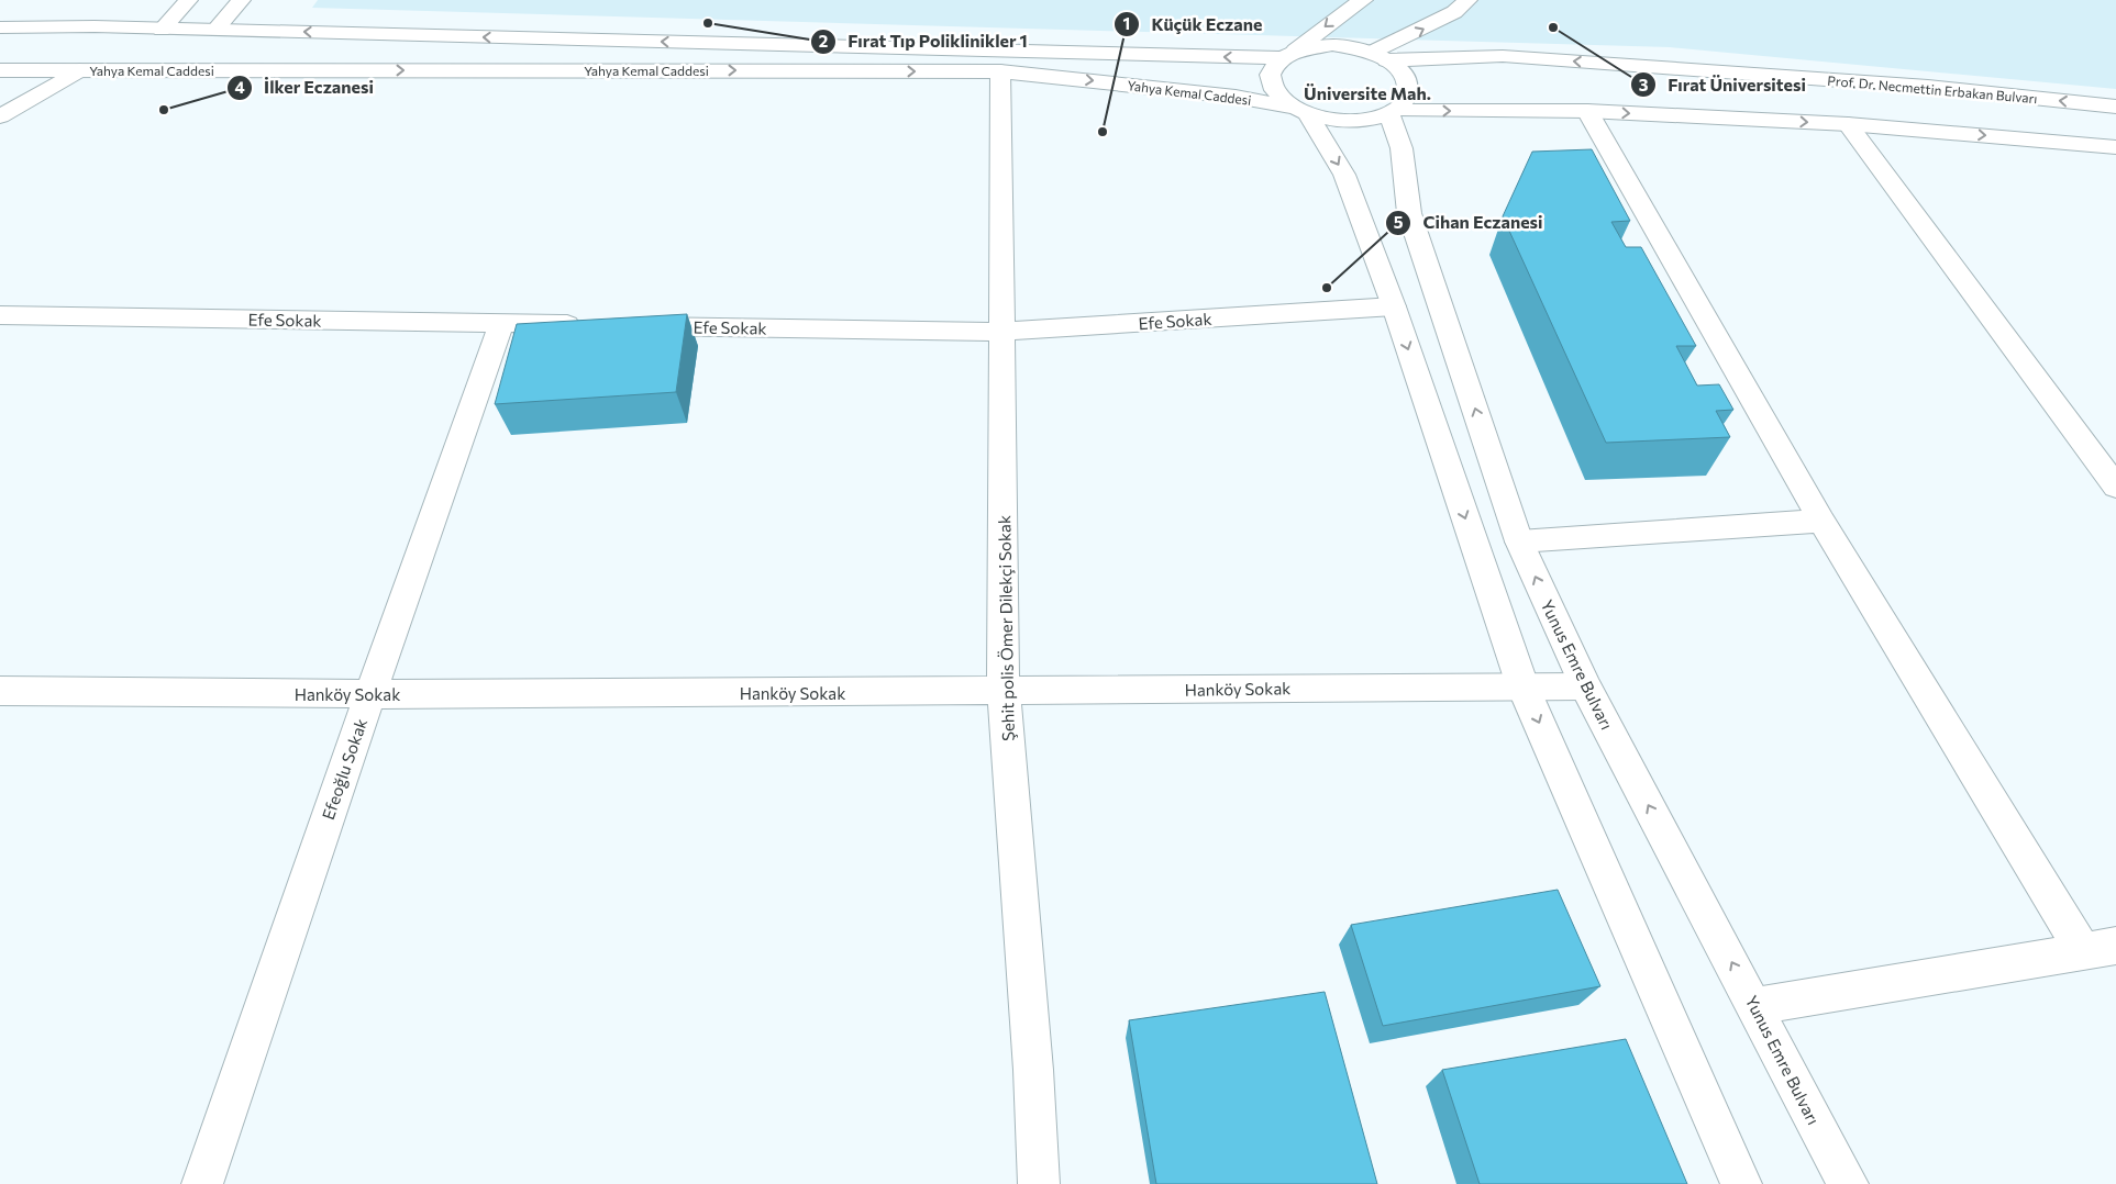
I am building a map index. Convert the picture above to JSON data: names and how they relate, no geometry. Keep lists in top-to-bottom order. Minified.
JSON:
{"streets":{"main road":["Yahya Kemal Caddesi","Prof. Dr. Necmettin Erbakan Bulvarı","Efe Sokak","Şehit polis Ömer Dilekçi Sokak","Yunus Emre Bulvarı","Hanköy Sokak","Efeoğlu Sokak"]},"crossings":[["Yahya Kemal Caddesi","Prof. Dr. Necmettin Erbakan Bulvarı"],["Yahya Kemal Caddesi","Şehit polis Ömer Dilekçi Sokak"],["Yahya Kemal Caddesi","Yunus Emre Bulvarı"],["Efe Sokak","Şehit polis Ömer Dilekçi Sokak"],["Efe Sokak","Efeoğlu Sokak"],["Şehit polis Ömer Dilekçi Sokak","Hanköy Sokak"],["Yunus Emre Bulvarı","Hanköy Sokak"],["Hanköy Sokak","Efeoğlu Sokak"]],"districts":["Üniversite Mah."],"places":["Fırat Tıp Poliklinikler 1","Fırat Üniversitesi","İlker Eczanesi","Küçük Eczane","Cihan Eczanesi"]}
